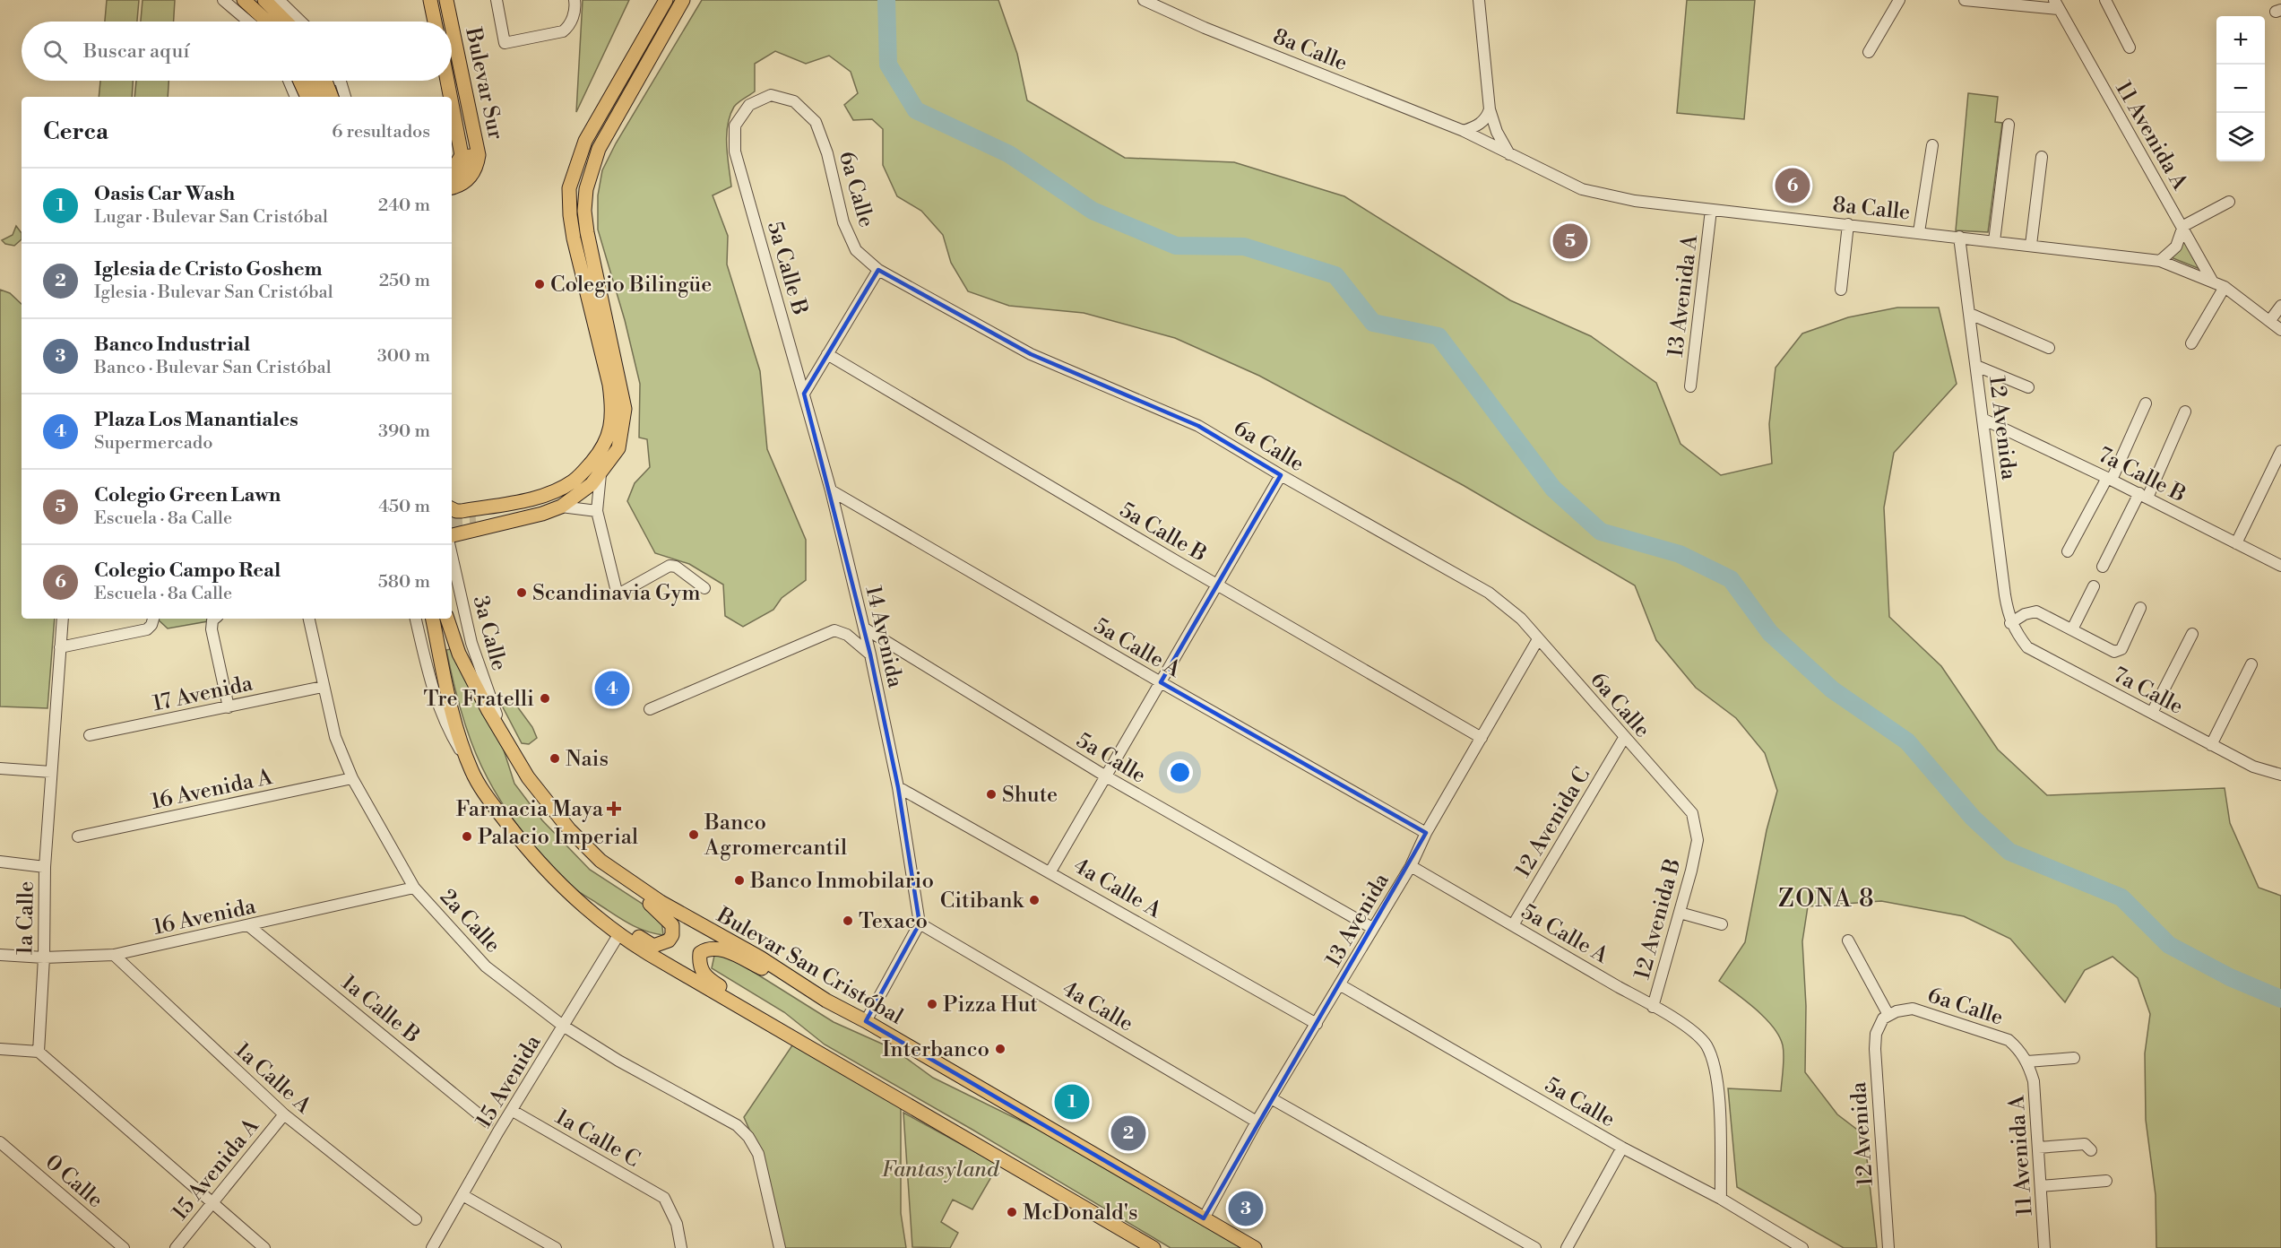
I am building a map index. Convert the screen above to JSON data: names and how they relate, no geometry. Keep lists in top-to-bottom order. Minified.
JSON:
{"streets":{"main road":["Bulevar Sur","Bulevar San Cristóbal"],"street":["8a Calle","11 Avenida A","6a Calle","5a Calle B","13 Avenida A","12 Avenida","7a Calle B","3a Calle","14 Avenida","5a Calle A","7a Calle","17 Avenida","5a Calle","16 Avenida A","12 Avenida C","4a Calle A","16 Avenida","1a Calle","12 Avenida B","13 Avenida","2a Calle","4a Calle","1a Calle B","1a Calle A","15 Avenida","1a Calle C","15 Avenida A","0 Calle"]},"crossings":[["8a Calle","11 Avenida A"],["8a Calle","13 Avenida A"],["8a Calle","12 Avenida"],["11 Avenida A","6a Calle"],["6a Calle","5a Calle B"],["6a Calle","12 Avenida"],["6a Calle","12 Avenida C"],["6a Calle","12 Avenida B"],["6a Calle","13 Avenida"],["5a Calle B","14 Avenida"],["5a Calle B","13 Avenida"],["12 Avenida","7a Calle B"],["12 Avenida","7a Calle"],["3a Calle","Bulevar San Cristóbal"],["14 Avenida","5a Calle A"],["14 Avenida","5a Calle"],["14 Avenida","4a Calle A"],["14 Avenida","4a Calle"],["5a Calle A","5a Calle"],["5a Calle A","12 Avenida C"],["5a Calle A","12 Avenida B"],["5a Calle A","13 Avenida"],["17 Avenida","2a Calle"],["5a Calle","13 Avenida"],["16 Avenida A","2a Calle"],["4a Calle A","13 Avenida"],["16 Avenida","1a Calle"],["16 Avenida","2a Calle"],["16 Avenida","1a Calle B"],["16 Avenida","1a Calle A"],["13 Avenida","Bulevar San Cristóbal"],["13 Avenida","4a Calle"],["2a Calle","15 Avenida"],["1a Calle A","15 Avenida A"],["15 Avenida","1a Calle C"]],"districts":["ZONA 8"],"parks":["Fantasyland"],"places":{"other":["Colegio Bilingüe","Scandinavia Gym","Tre Fratelli","Nais","Shute","Banco Agromercantil","Palacio Imperial","Banco Inmobilario","Citibank","Texaco","Pizza Hut","Interbanco","McDonald's"],"health":["Farmacia Maya"]},"page":{"map_buttons":["+","−"],"search":"Buscar aquí","heading":["Cerca","6 resultados"],"pins":["6","5","4","1","2","3"],"list":[{"mark":"1","name":"Oasis Car Wash","note":"Lugar · Bulevar San Cristóbal","value":"240 m"},{"mark":"2","name":"Iglesia de Cristo Goshem","note":"Iglesia · Bulevar San Cristóbal","value":"250 m"},{"mark":"3","name":"Banco Industrial","note":"Banco · Bulevar San Cristóbal","value":"300 m"},{"mark":"4","name":"Plaza Los Manantiales","note":"Supermercado","value":"390 m"},{"mark":"5","name":"Colegio Green Lawn","note":"Escuela · 8a Calle","value":"450 m"},{"mark":"6","name":"Colegio Campo Real","note":"Escuela · 8a Calle","value":"580 m"}]}}
